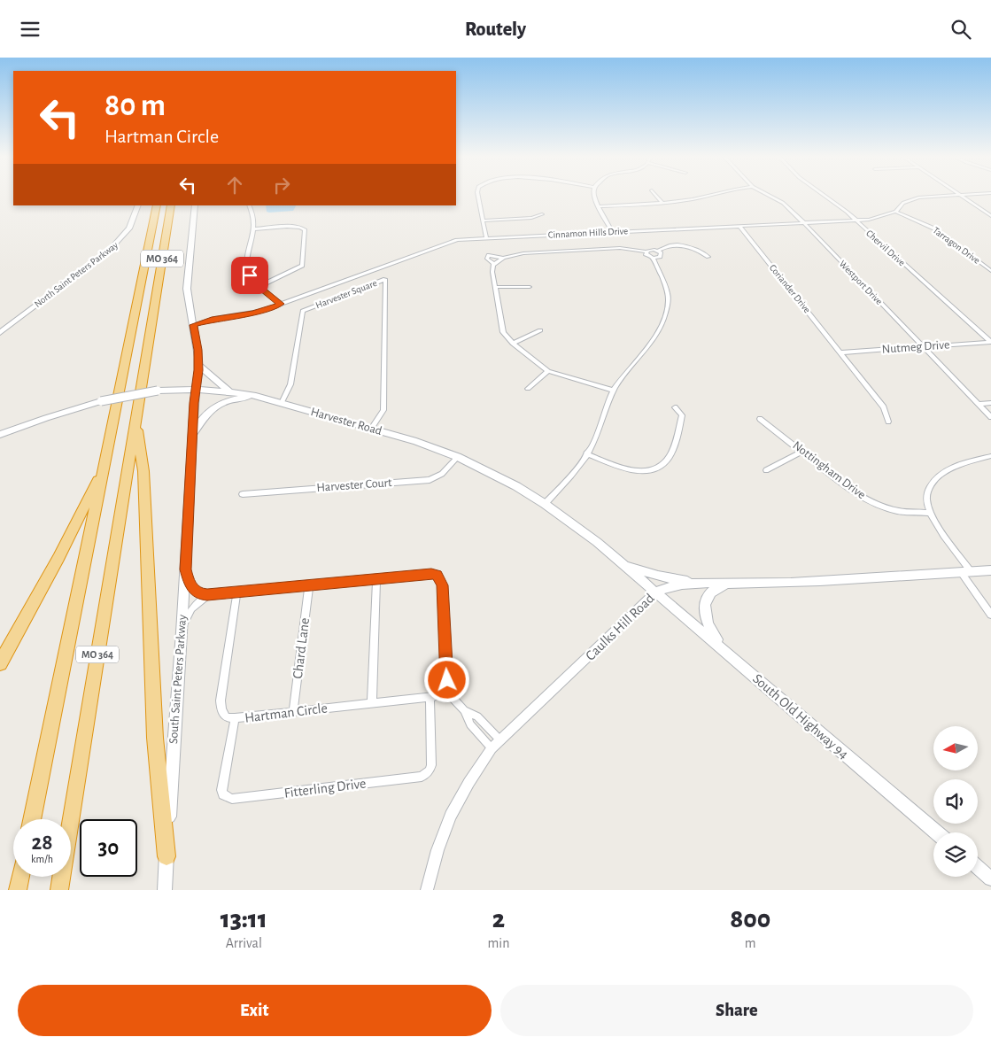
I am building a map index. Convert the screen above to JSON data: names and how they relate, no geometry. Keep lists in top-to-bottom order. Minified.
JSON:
{"streets":{"highway":["MO 364"],"main road":["North Saint Peters Parkway","Harvester Road","Caulks Hill Road","South Saint Peters Parkway","South Old Highway 94"],"street":["Cinnamon Hills Drive","Tarragon Drive","Chervil Drive","Westport Drive","Coriander Drive","Harvester Square","Nutmeg Drive","Nottingham Drive","Harvester Court","Chard Lane","Hartman Circle","Fitterling Drive"]},"crossings":[["Cinnamon Hills Drive","Tarragon Drive"],["Cinnamon Hills Drive","Chervil Drive"],["Cinnamon Hills Drive","Westport Drive"],["Cinnamon Hills Drive","Coriander Drive"],["Cinnamon Hills Drive","South Saint Peters Parkway"],["Chervil Drive","Nutmeg Drive"],["Westport Drive","Nutmeg Drive"],["Coriander Drive","Nutmeg Drive"],["Harvester Square","Harvester Road"],["Harvester Road","Harvester Court"],["Harvester Road","Caulks Hill Road"],["Harvester Road","South Saint Peters Parkway"],["Harvester Road","South Old Highway 94"],["Caulks Hill Road","South Old Highway 94"],["Chard Lane","Hartman Circle"],["Hartman Circle","Fitterling Drive"]],"north":"left","page":{"header":"Routely","turn":["80 m","Hartman Circle"],"speed":"28 km/h","limit":"30","eta":["13:11","Arrival","2","min","800","m"],"buttons":["Exit","Share"]}}
